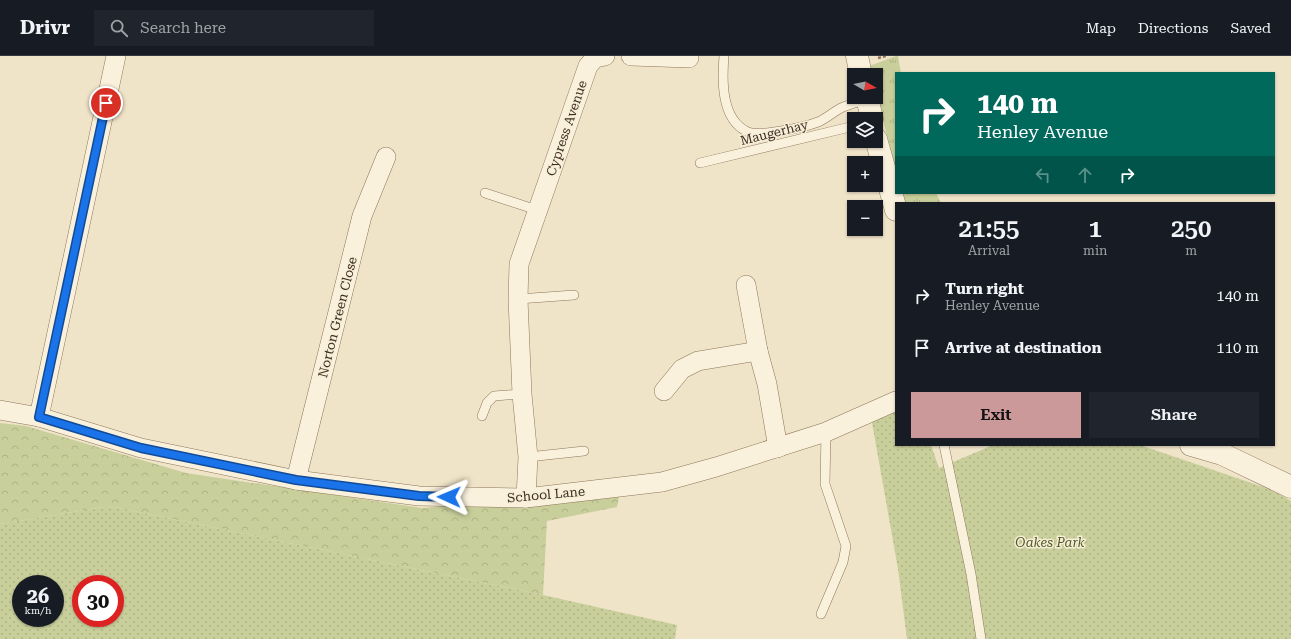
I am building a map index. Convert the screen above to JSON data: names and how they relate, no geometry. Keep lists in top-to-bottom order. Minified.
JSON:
{"streets":{"street":["Cypress Avenue","Norton Green Close","School Lane"],"lane":["Maugerhay"]},"crossings":[["Cypress Avenue","School Lane"],["Norton Green Close","School Lane"]],"parks":["Oakes Park"],"north":"right","page":{"header":"Drivr","search":"Search here","nav":["Map","Directions","Saved"],"map_buttons":["+","−"],"turn":["140 m","Henley Avenue"],"eta":["21:55","Arrival","1","min","250","m"],"list":[{"name":"Turn right","note":"Henley Avenue","value":"140 m"},{"name":"Arrive at destination","value":"110 m"}],"buttons":["Exit","Share"],"speed":"26 km/h","limit":"30"}}
